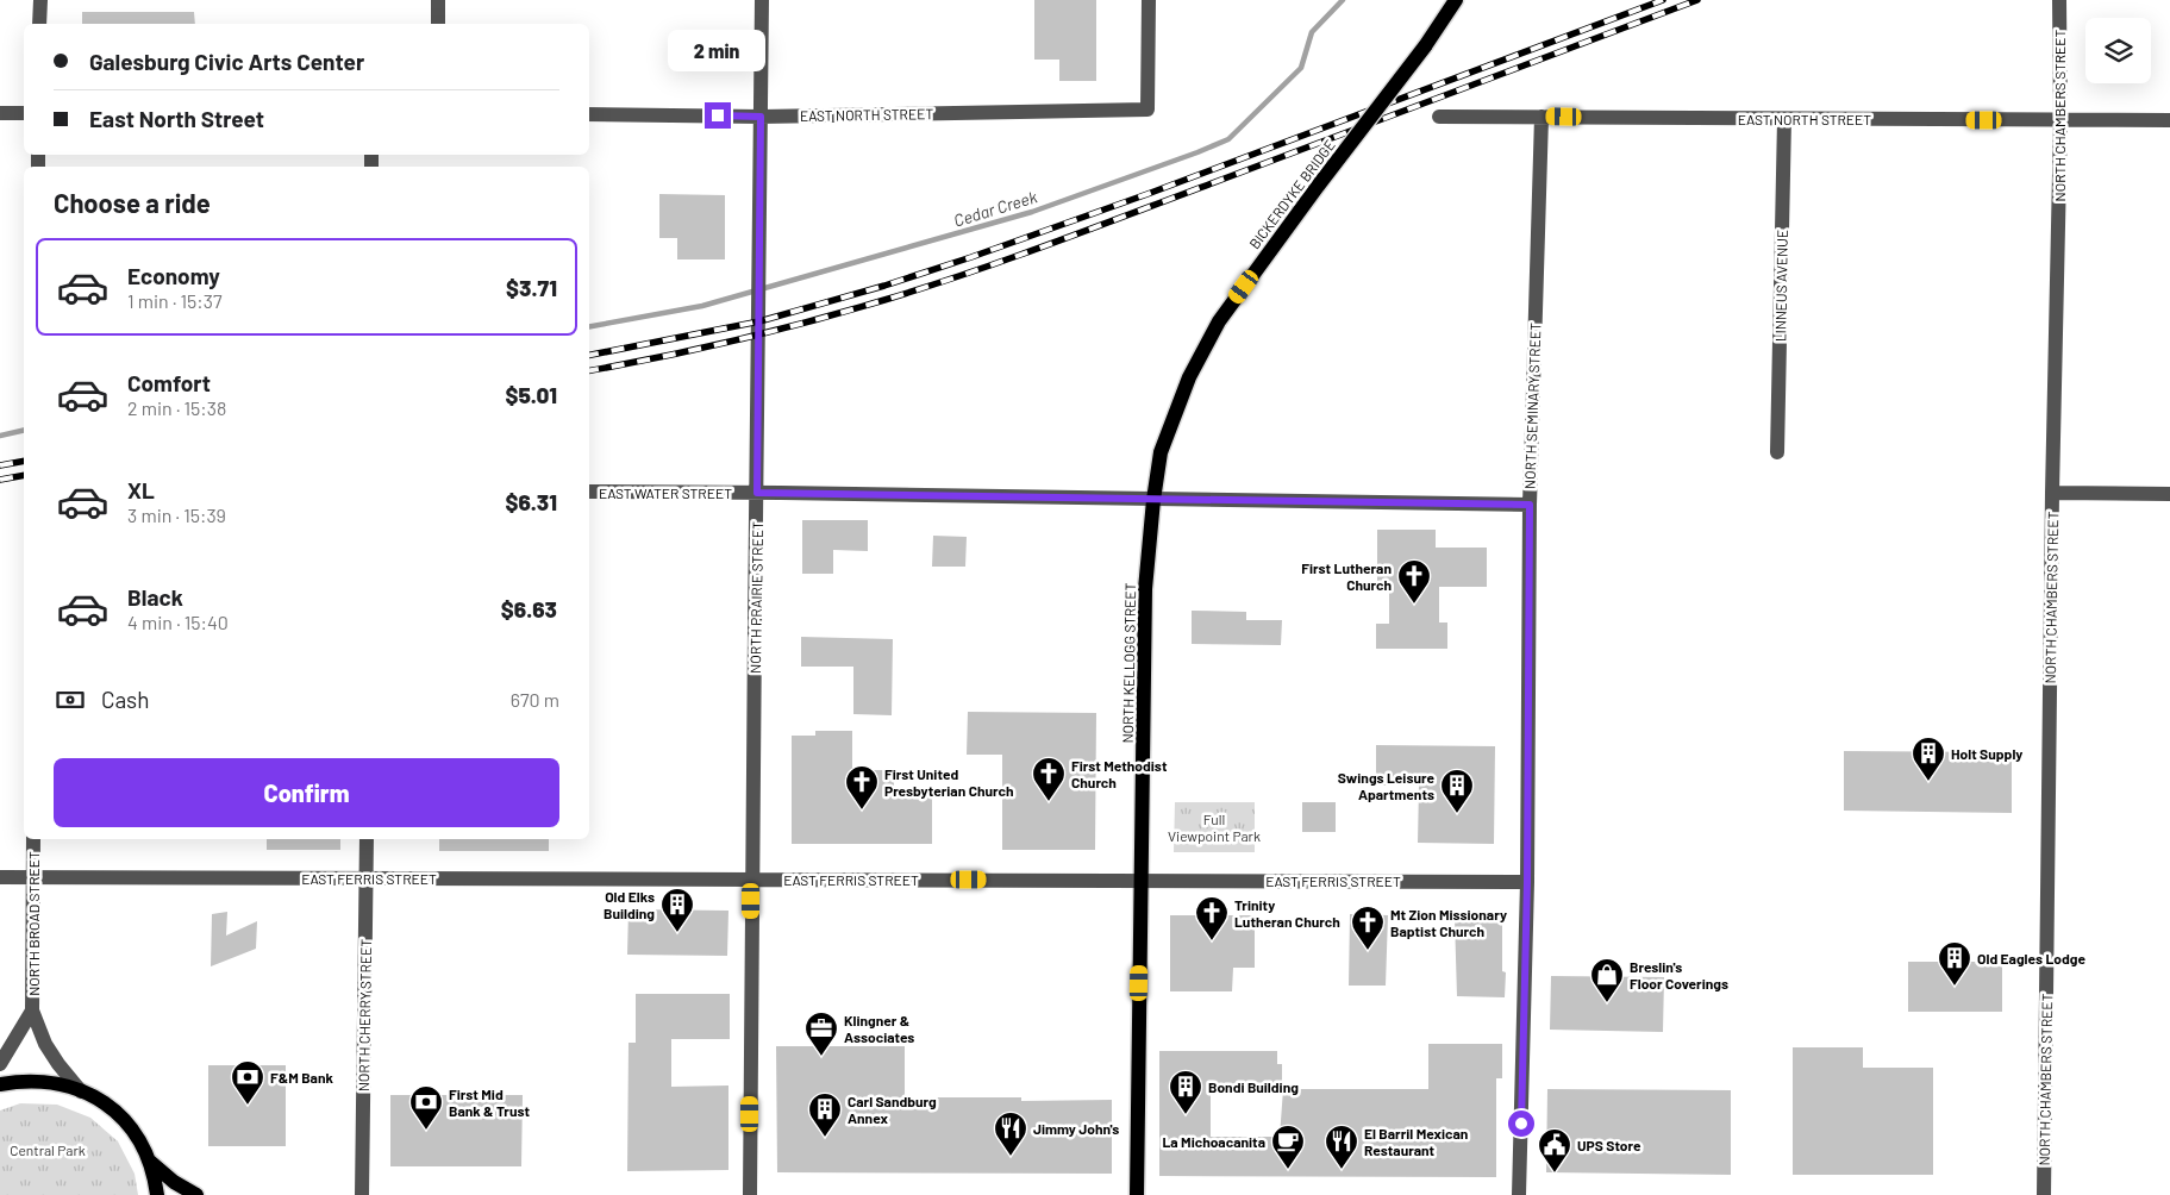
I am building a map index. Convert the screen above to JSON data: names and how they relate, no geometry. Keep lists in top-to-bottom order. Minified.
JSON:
{"streets":{"main road":["BICKERDYKE BRIDGE","NORTH KELLOGG STREET"],"street":["EAST NORTH STREET","NORTH CHAMBERS STREET","LINNEUS AVENUE","NORTH SEMINARY STREET","EAST WATER STREET","NORTH PRAIRIE STREET","EAST FERRIS STREET","NORTH BROAD STREET","NORTH CHERRY STREET"]},"crossings":[["EAST NORTH STREET","NORTH CHAMBERS STREET"],["EAST NORTH STREET","LINNEUS AVENUE"],["EAST NORTH STREET","NORTH SEMINARY STREET"],["EAST NORTH STREET","NORTH PRAIRIE STREET"],["BICKERDYKE BRIDGE","NORTH KELLOGG STREET"],["NORTH SEMINARY STREET","EAST WATER STREET"],["NORTH SEMINARY STREET","EAST FERRIS STREET"],["EAST WATER STREET","NORTH PRAIRIE STREET"],["EAST WATER STREET","NORTH KELLOGG STREET"],["NORTH PRAIRIE STREET","EAST FERRIS STREET"],["NORTH KELLOGG STREET","EAST FERRIS STREET"],["EAST FERRIS STREET","NORTH BROAD STREET"],["EAST FERRIS STREET","NORTH CHERRY STREET"]],"water":["Cedar Creek"],"parks":["Full Viewpoint Park","Central Park"],"places":{"church":["First Lutheran Church","First Methodist Church","First United Presbyterian Church","Trinity Lutheran Church","Mt Zion Missionary Baptist Church"],"building":["Holt Supply","Swings Leisure Apartments","Old Elks Building","Old Eagles Lodge","Bondi Building","Carl Sandburg Annex"],"shop":["Breslin's Floor Coverings"],"office":["Klingner & Associates"],"bank":["F&M Bank","First Mid Bank & Trust"],"restaurant":["Jimmy John's","El Barril Mexican Restaurant"],"cafe":["La Michoacanita"],"public building":["UPS Store"]},"page":{"banner":["Galesburg Civic Arts Center","East North Street"],"bubble":"2 min","heading":"Choose a ride","list":[{"name":"Economy","note":"1 min · 15:37","value":"$3.71"},{"name":"Comfort","note":"2 min · 15:38","value":"$5.01"},{"name":"XL","note":"3 min · 15:39","value":"$6.31"},{"name":"Black","note":"4 min · 15:40","value":"$6.63"}],"pay":["Cash","670 m"],"buttons":"Confirm"}}
